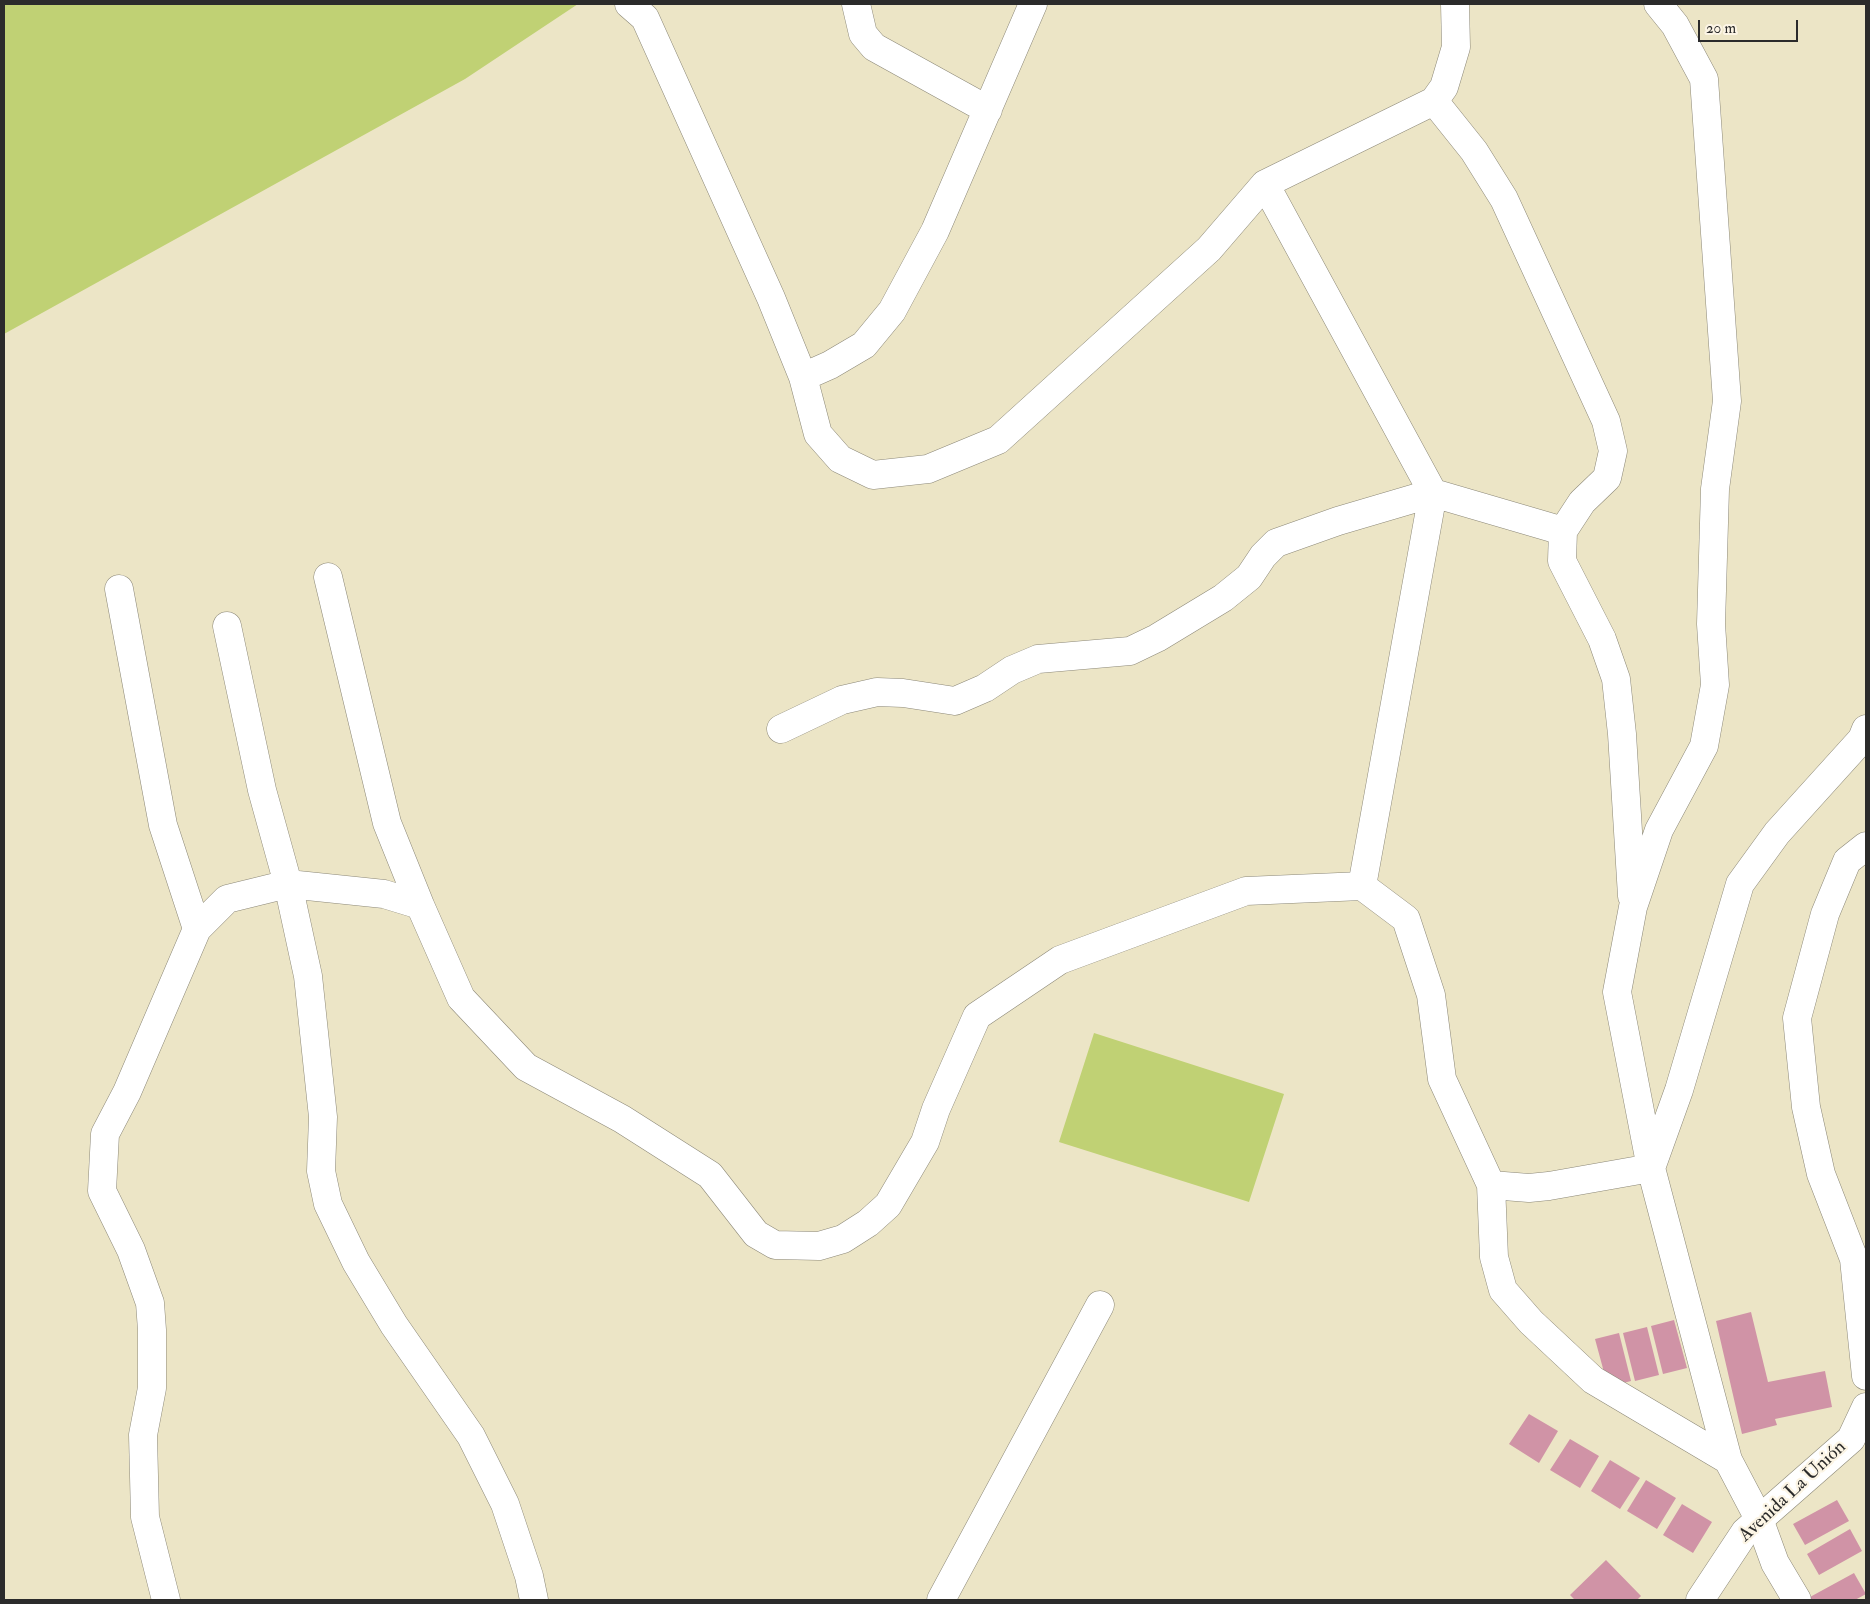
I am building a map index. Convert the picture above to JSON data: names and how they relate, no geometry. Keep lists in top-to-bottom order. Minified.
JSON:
{"streets":{"street":["Avenida La Unión"]},"scale_bar":"20 m"}
